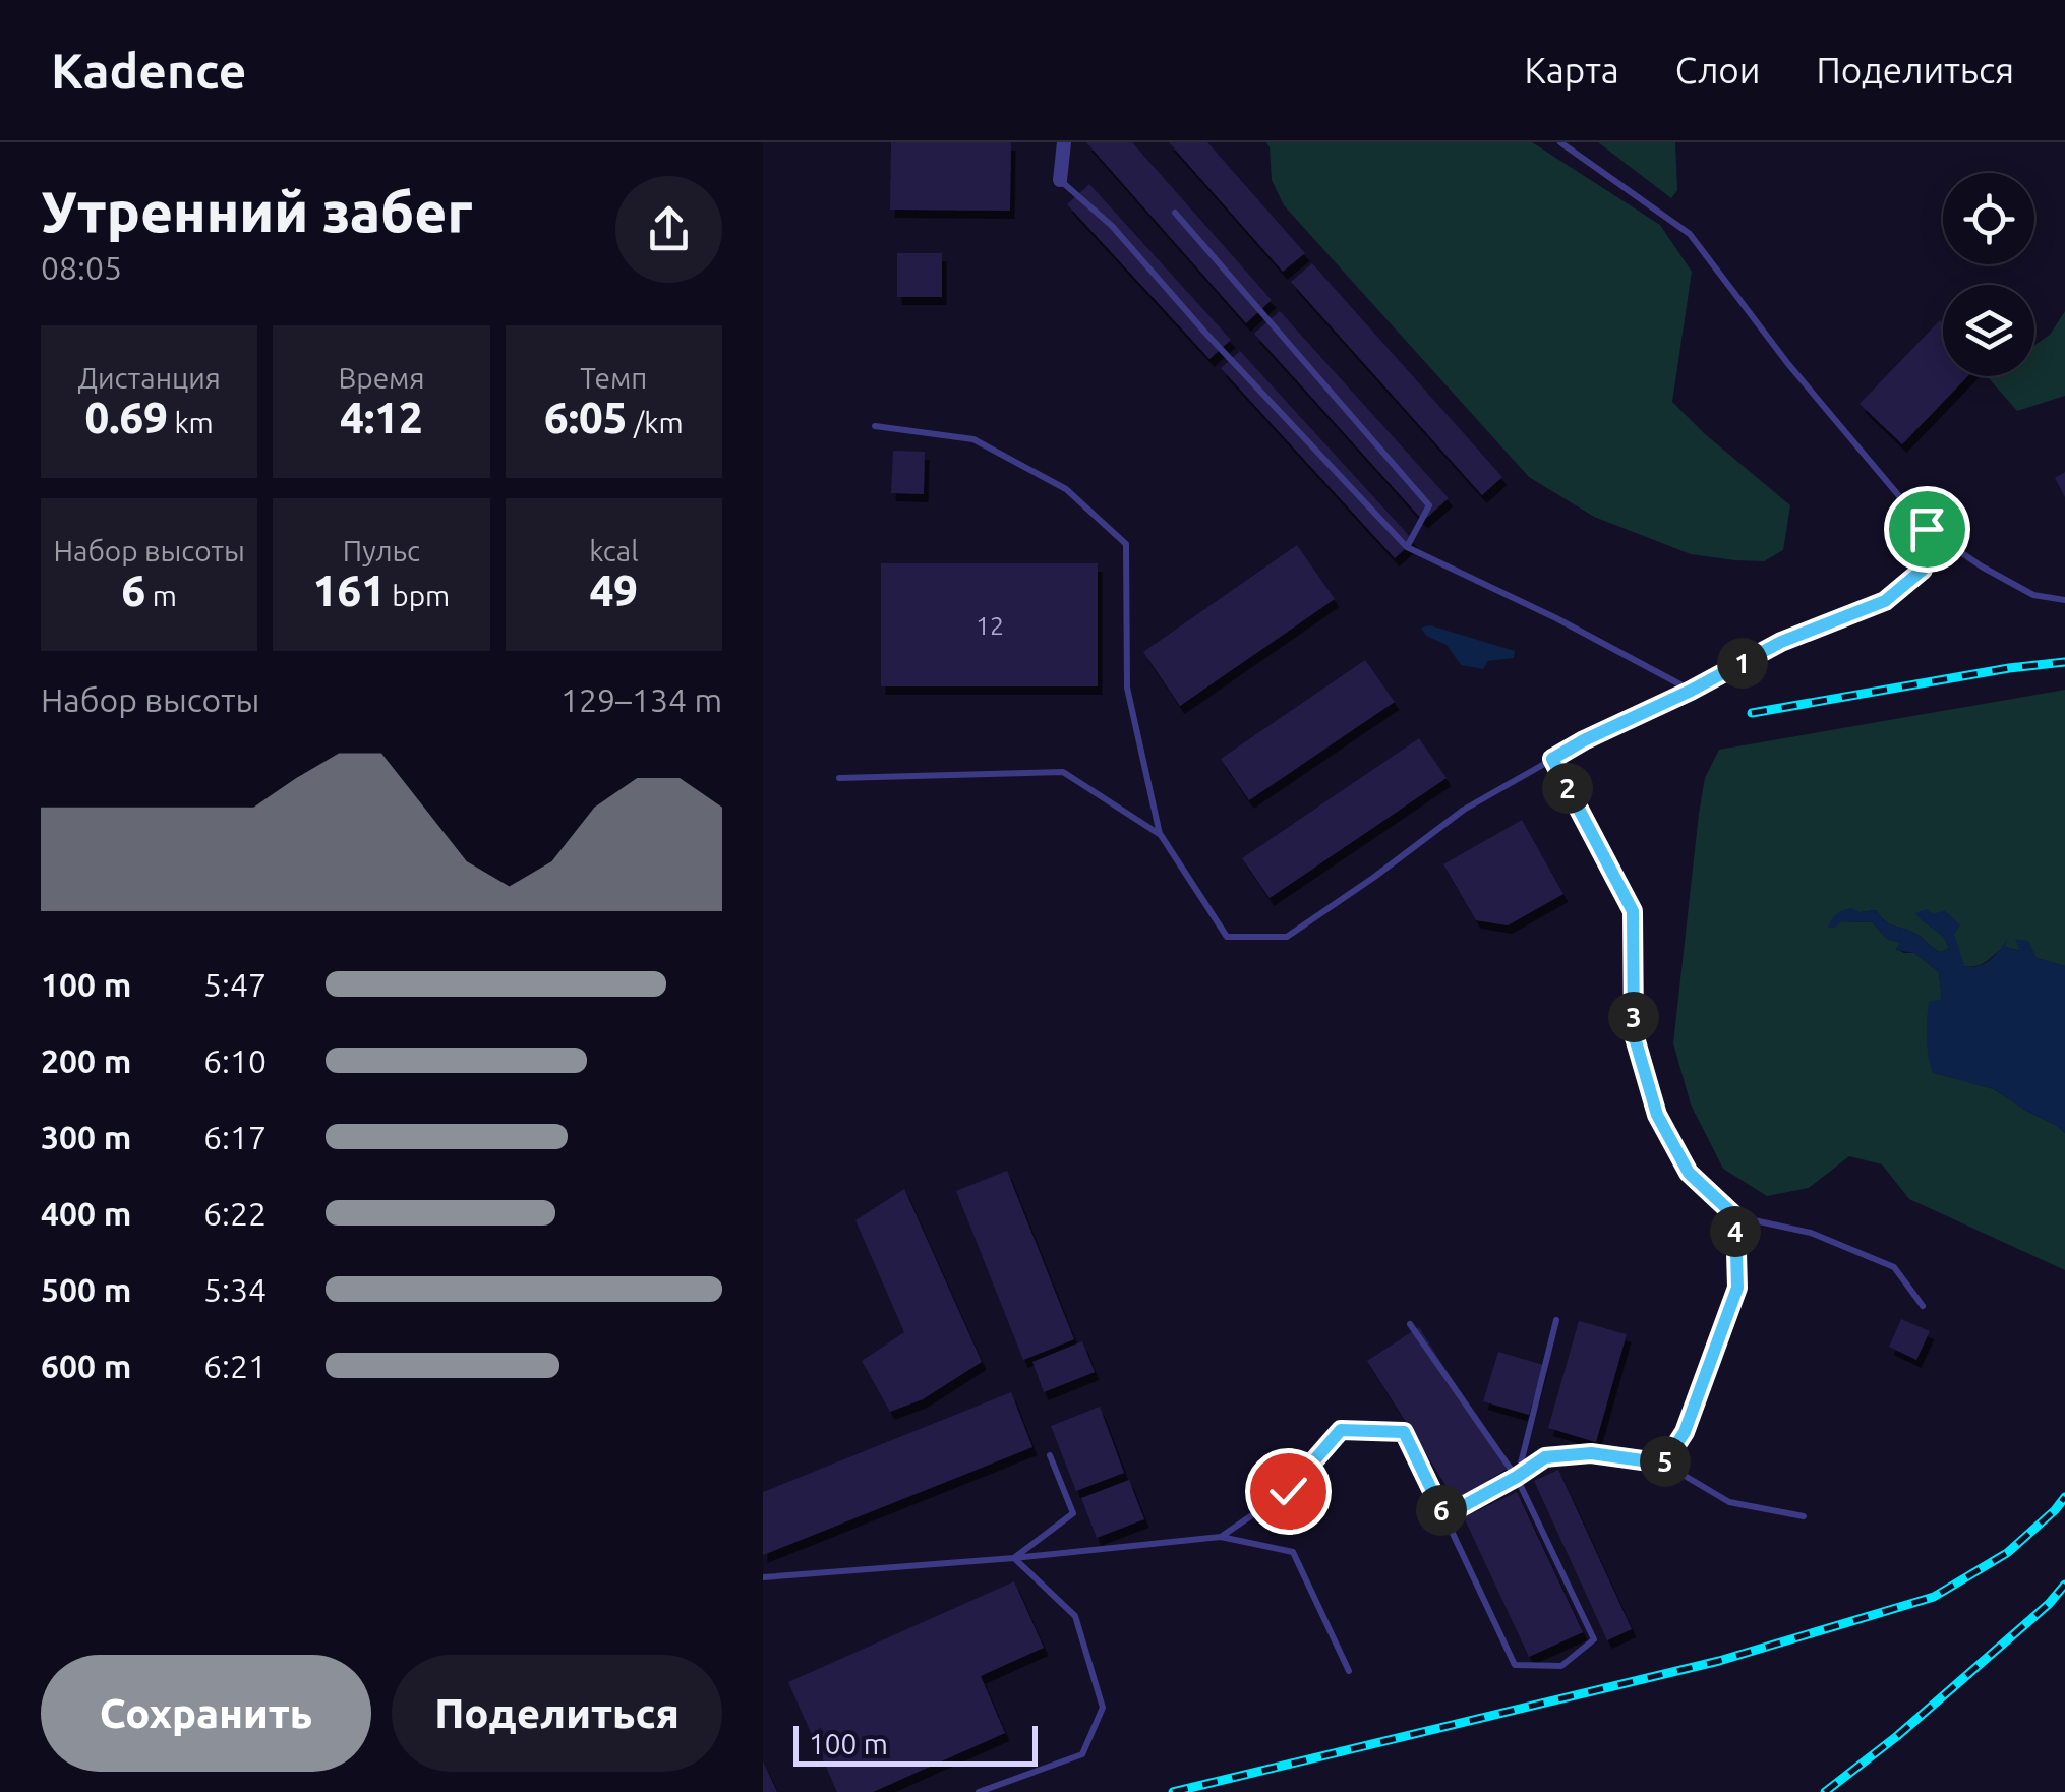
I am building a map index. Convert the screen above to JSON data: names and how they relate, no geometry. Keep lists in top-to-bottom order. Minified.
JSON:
{"house_numbers":["12"],"scale_bar":"100 m","page":{"header":"Kadence","nav":["Карта","Слои","Поделиться"],"heading":["Утренний забег","08:05"],"stats":[["Дистанция","0.69 km"],["Время","4:12"],["Темп","6:05 /km"],["Набор высоты","6 m"],["Пульс","161 bpm"],["kcal","49"]],"pins":["1","2","3","4","5","6"],"chart":["Набор высоты","129–134 m"],"list":[{"name":"100 m","note":"5:47"},{"name":"200 m","note":"6:10"},{"name":"300 m","note":"6:17"},{"name":"400 m","note":"6:22"},{"name":"500 m","note":"5:34"},{"name":"600 m","note":"6:21"}],"buttons":["Сохранить","Поделиться"],"scale":"100 m"}}
